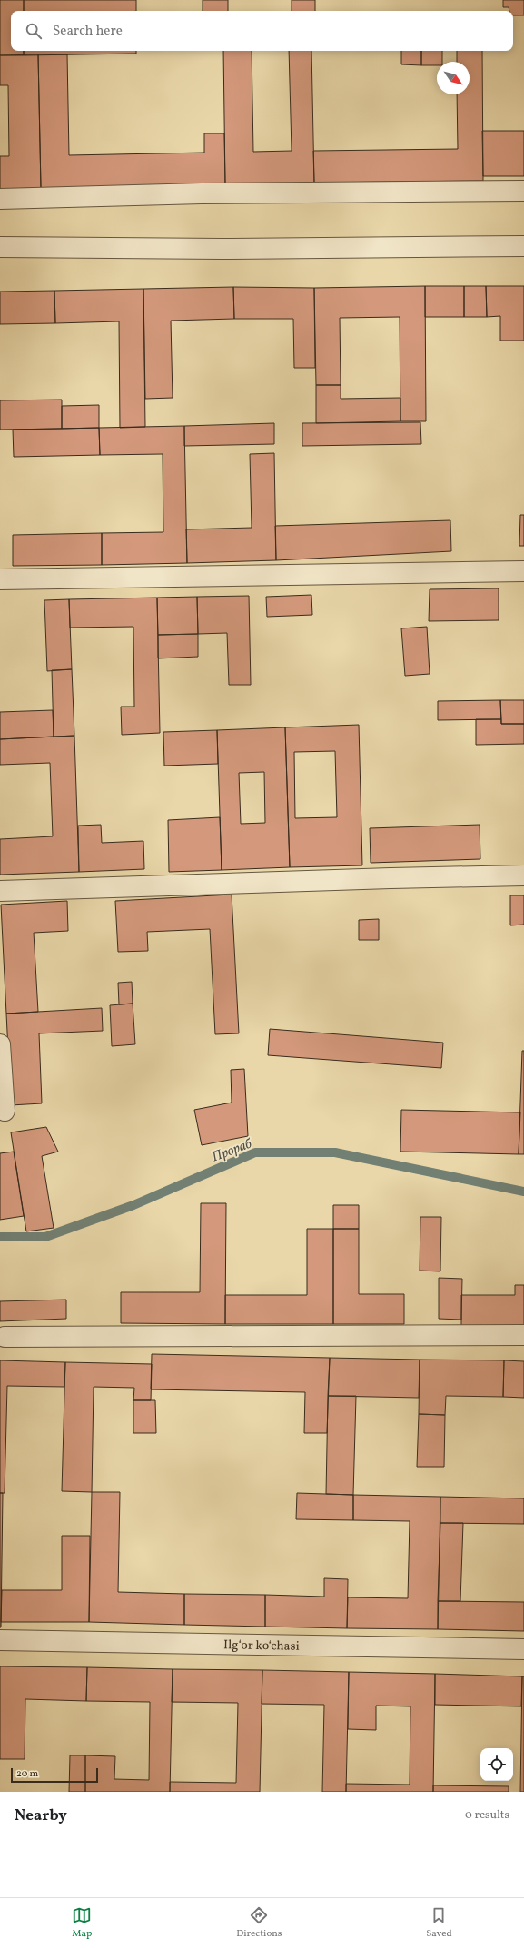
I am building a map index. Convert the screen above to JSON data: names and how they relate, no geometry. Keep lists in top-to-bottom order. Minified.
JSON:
{"streets":{"street":["Ilgʻor koʻchasi"]},"water":["Прораб"],"scale_bar":"20 m","north":"bottom right","page":{"search":"Search here","scale":"20 m","heading":["Nearby","0 results"],"nav":["Map","Directions","Saved"]}}
